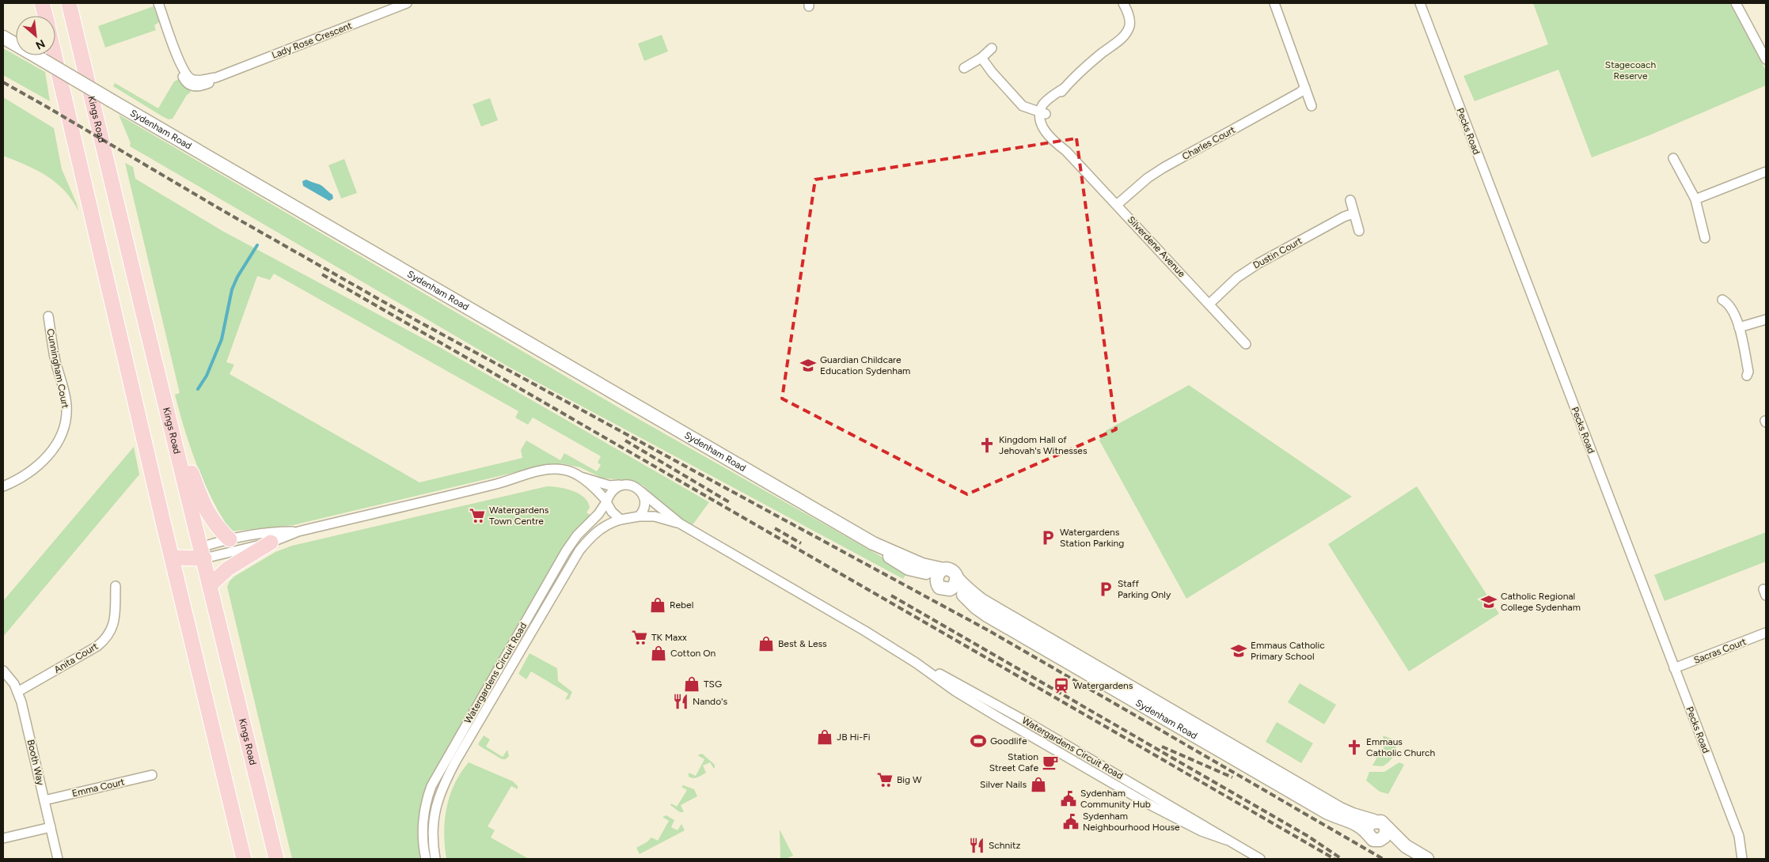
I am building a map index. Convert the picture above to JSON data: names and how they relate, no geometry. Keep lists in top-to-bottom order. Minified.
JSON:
{"streets":{"main road":["Kings Road"],"street":["Lady Rose Crescent","Sydenham Road","Pecks Road","Charles Court","Silverdene Avenue","Dustin Court","Cunningham Court","Sacras Court","Anita Court","Watergardens Circuit Road","Booth Way","Emma Court"]},"crossings":[["Pecks Road","Sacras Court"],["Charles Court","Silverdene Avenue"],["Silverdene Avenue","Dustin Court"],["Anita Court","Booth Way"],["Booth Way","Emma Court"]],"parks":["Stagecoach Reserve"],"places":{"school or university":["Guardian Childcare Education Sydenham","Catholic Regional College Sydenham","Emmaus Catholic Primary School"],"church":["Kingdom Hall of Jehovah's Witnesses","Emmaus Catholic Church"],"supermarket":["Watergardens Town Centre","TK Maxx","Big W"],"parking":["Watergardens Station Parking","Staff Parking Only"],"shop":["Rebel","Best & Less","Cotton On","TSG","JB Hi-Fi","Silver Nails"],"station":["Watergardens"],"restaurant":["Nando's","Schnitz"],"sports":["Goodlife"],"cafe":["Station Street Cafe"],"public building":["Sydenham Community Hub","Sydenham Neighbourhood House"]},"north":"bottom right"}
